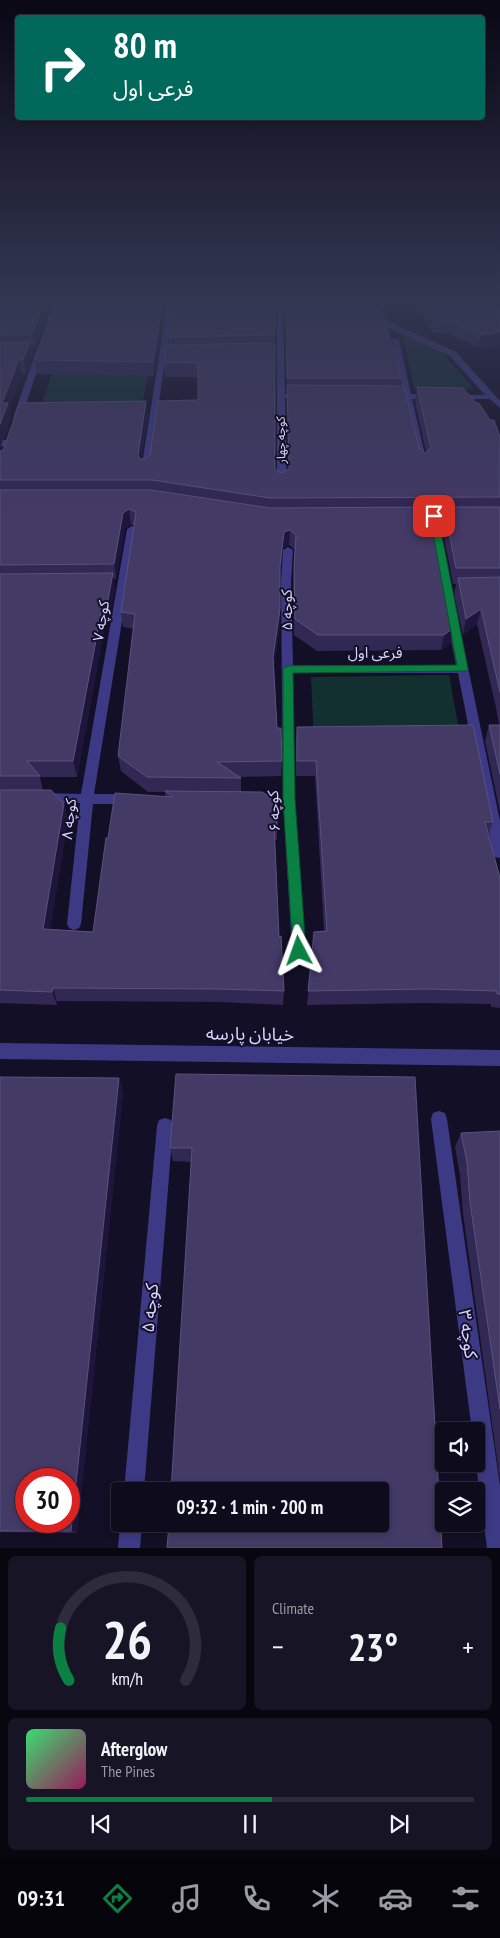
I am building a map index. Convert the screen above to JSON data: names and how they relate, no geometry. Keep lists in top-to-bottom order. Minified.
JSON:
{"streets":{"street":["کوچه چهار","کوچه ۵","کوچه ۷","فرعی اول","کوچه ۶","کوچه ۸","خیابان پارسه","کوچه ۳"]},"crossings":[["کوچه ۵","فرعی اول"],["کوچه ۵","کوچه ۶"],["کوچه ۷","کوچه ۸"],["فرعی اول","کوچه ۶"]],"page":{"turn":["80 m","فرعی اول"],"limit":"30","trip":"09:32 · 1 min · 200 m","tile":"Climate","heat":["−","23°","+"],"song":["Afterglow","The Pines"],"tabs":"09:31","gauge":["26","km/h"]}}
